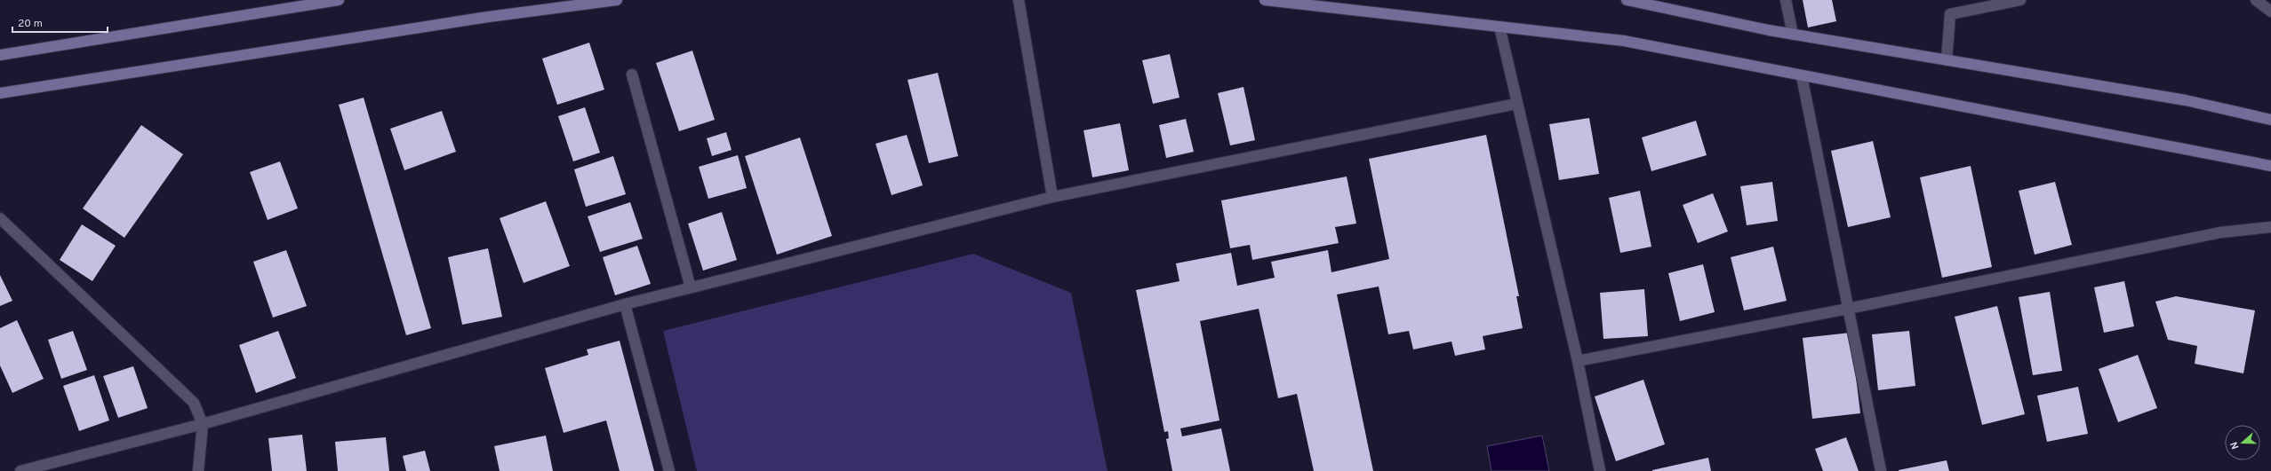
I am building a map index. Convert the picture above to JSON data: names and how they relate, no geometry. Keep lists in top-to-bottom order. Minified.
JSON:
{"scale_bar":"20 m","north":"left"}
